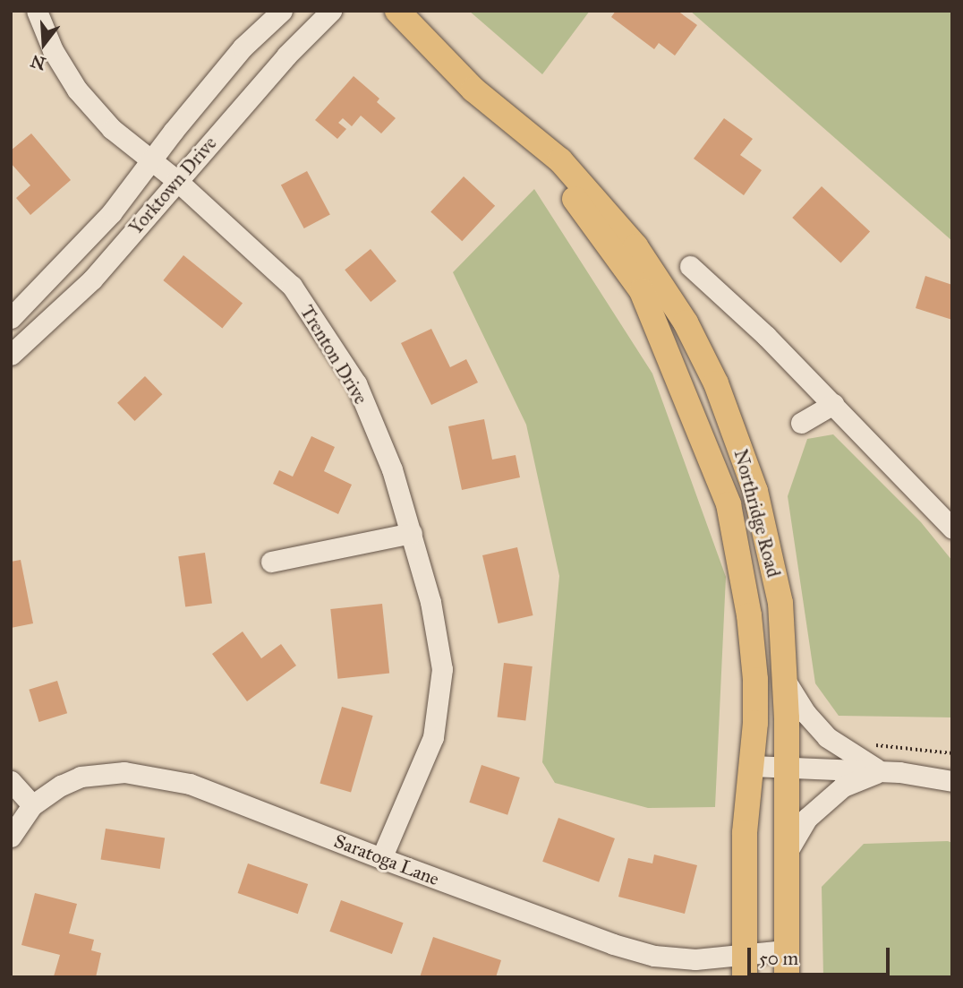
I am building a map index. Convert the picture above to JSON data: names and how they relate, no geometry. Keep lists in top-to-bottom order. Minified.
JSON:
{"streets":{"main road":["Northridge Road"],"street":["Yorktown Drive","Trenton Drive","Saratoga Lane"]},"crossings":[["Yorktown Drive","Trenton Drive"],["Trenton Drive","Saratoga Lane"],["Northridge Road","Saratoga Lane"]],"scale_bar":"50 m","north":"bottom"}
